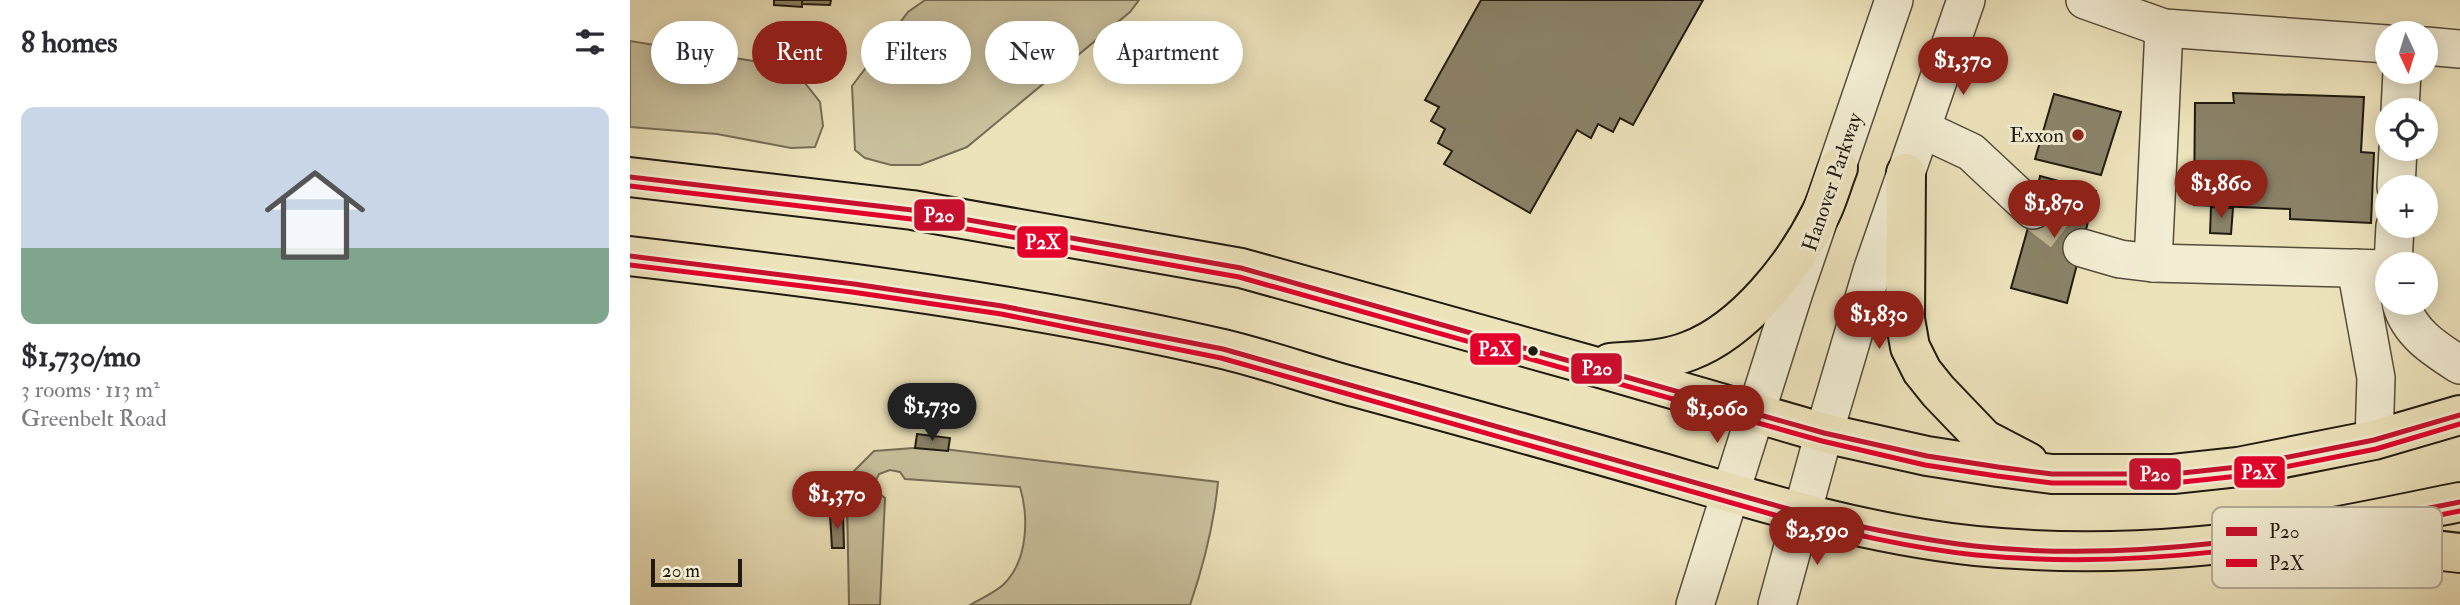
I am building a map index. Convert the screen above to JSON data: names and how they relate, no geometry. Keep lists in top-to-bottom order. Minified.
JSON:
{"streets":{"street":["Hanover Parkway"]},"places":["Exxon"],"lines":["transit line P20","transit line P2X"],"legend":["P20","P2X"],"scale_bar":"20 m","north":"bottom","page":{"heading":"8 homes","map_buttons":["+","−"],"chip":["Buy","Rent","Filters","New","Apartment"],"price":["$1,370","$1,860","$1,870","$1,830","$1,730","$1,060","$1,370","$2,590"],"list":[{"name":"$1,730/mo","note":"3 rooms · 113 m² · Greenbelt Road"}],"scale":"20 m"}}
